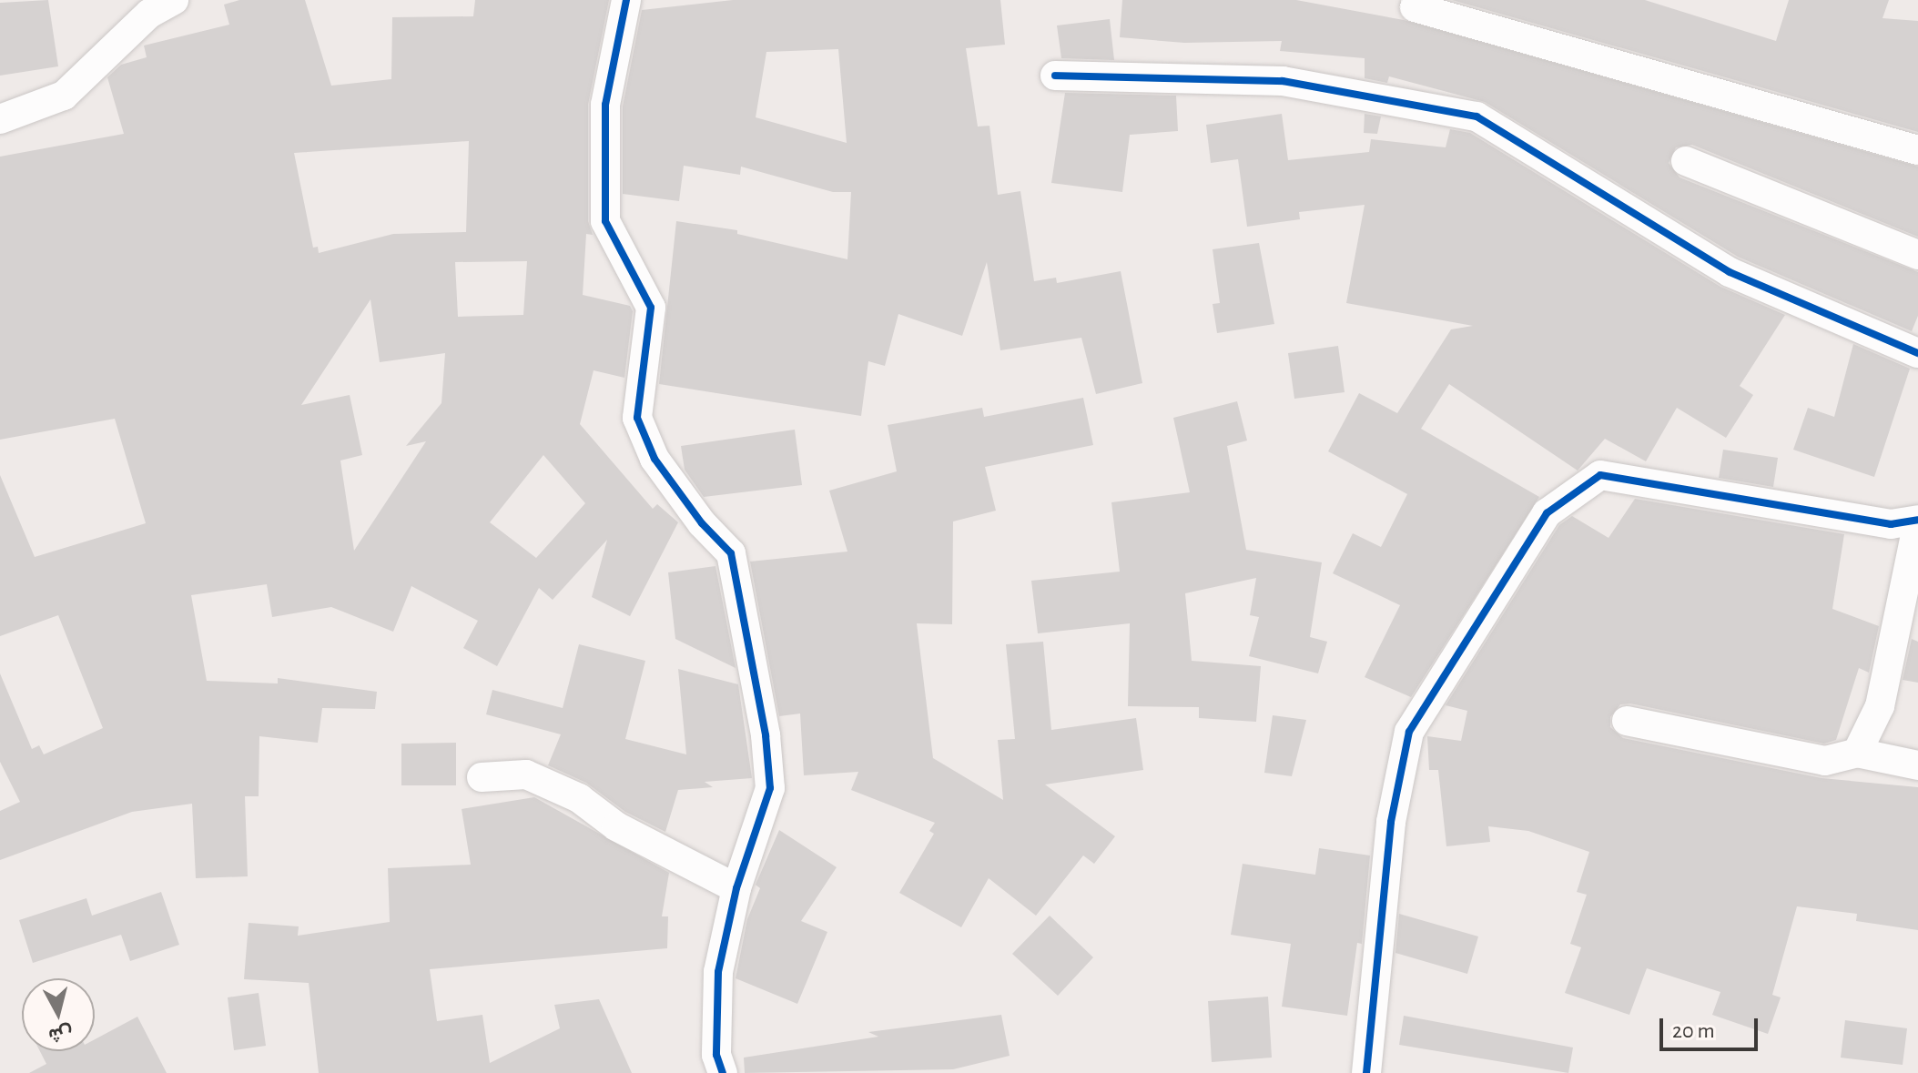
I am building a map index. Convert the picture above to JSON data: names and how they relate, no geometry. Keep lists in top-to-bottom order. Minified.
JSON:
{"scale_bar":"20 m","north":"bottom"}
